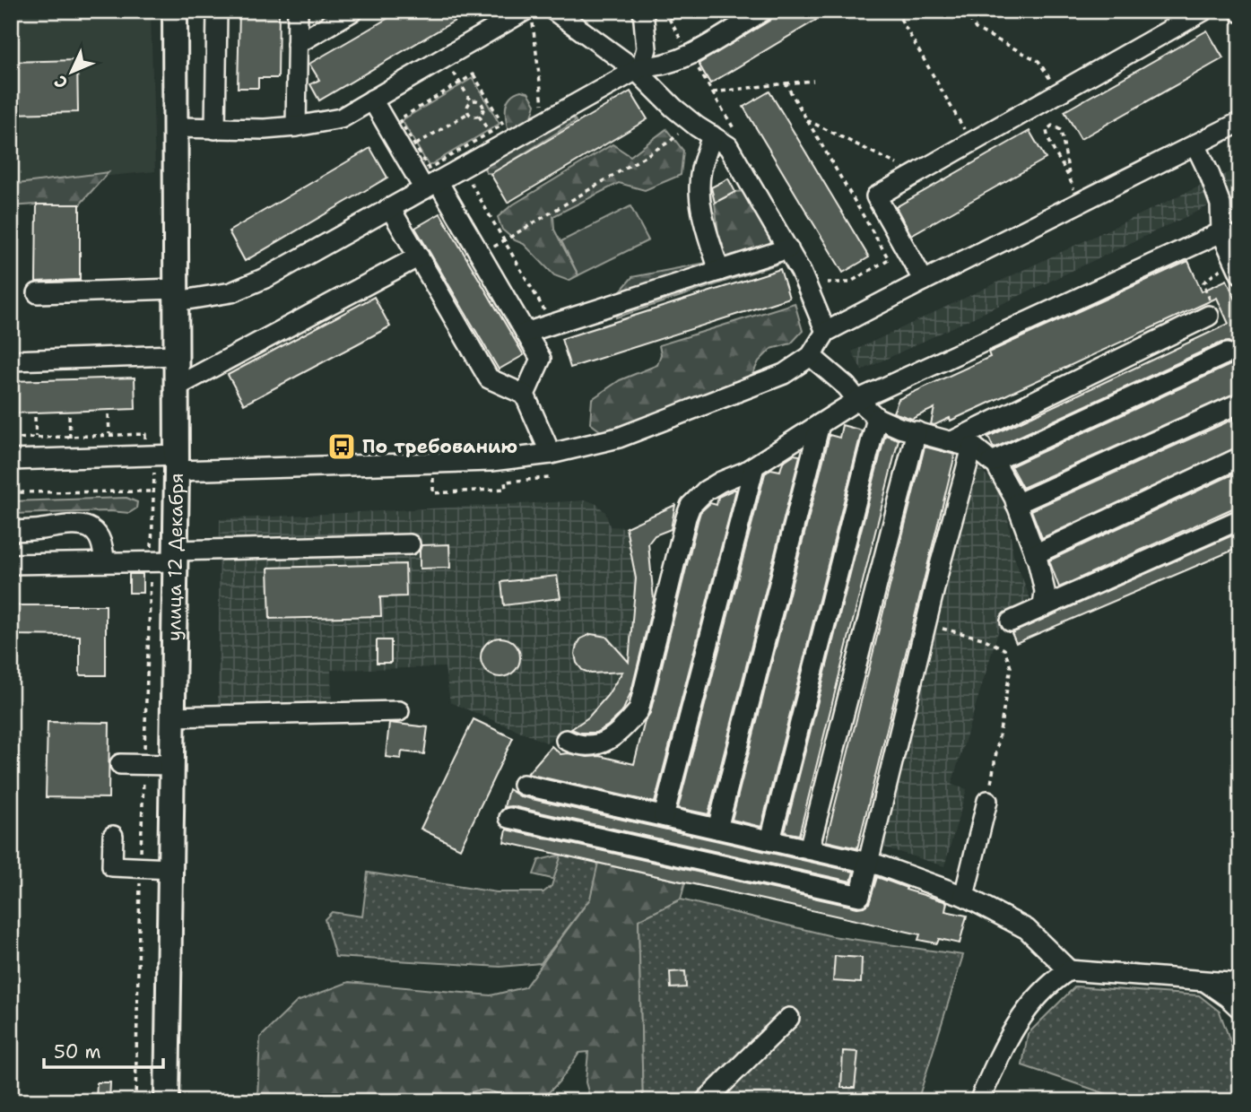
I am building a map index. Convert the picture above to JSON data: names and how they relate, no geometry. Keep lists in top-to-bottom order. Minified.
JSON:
{"streets":{"main road":["улица 12 Декабря"]},"places":{"bus stop":["По требованию"]},"scale_bar":"50 m","north":"bottom left"}
